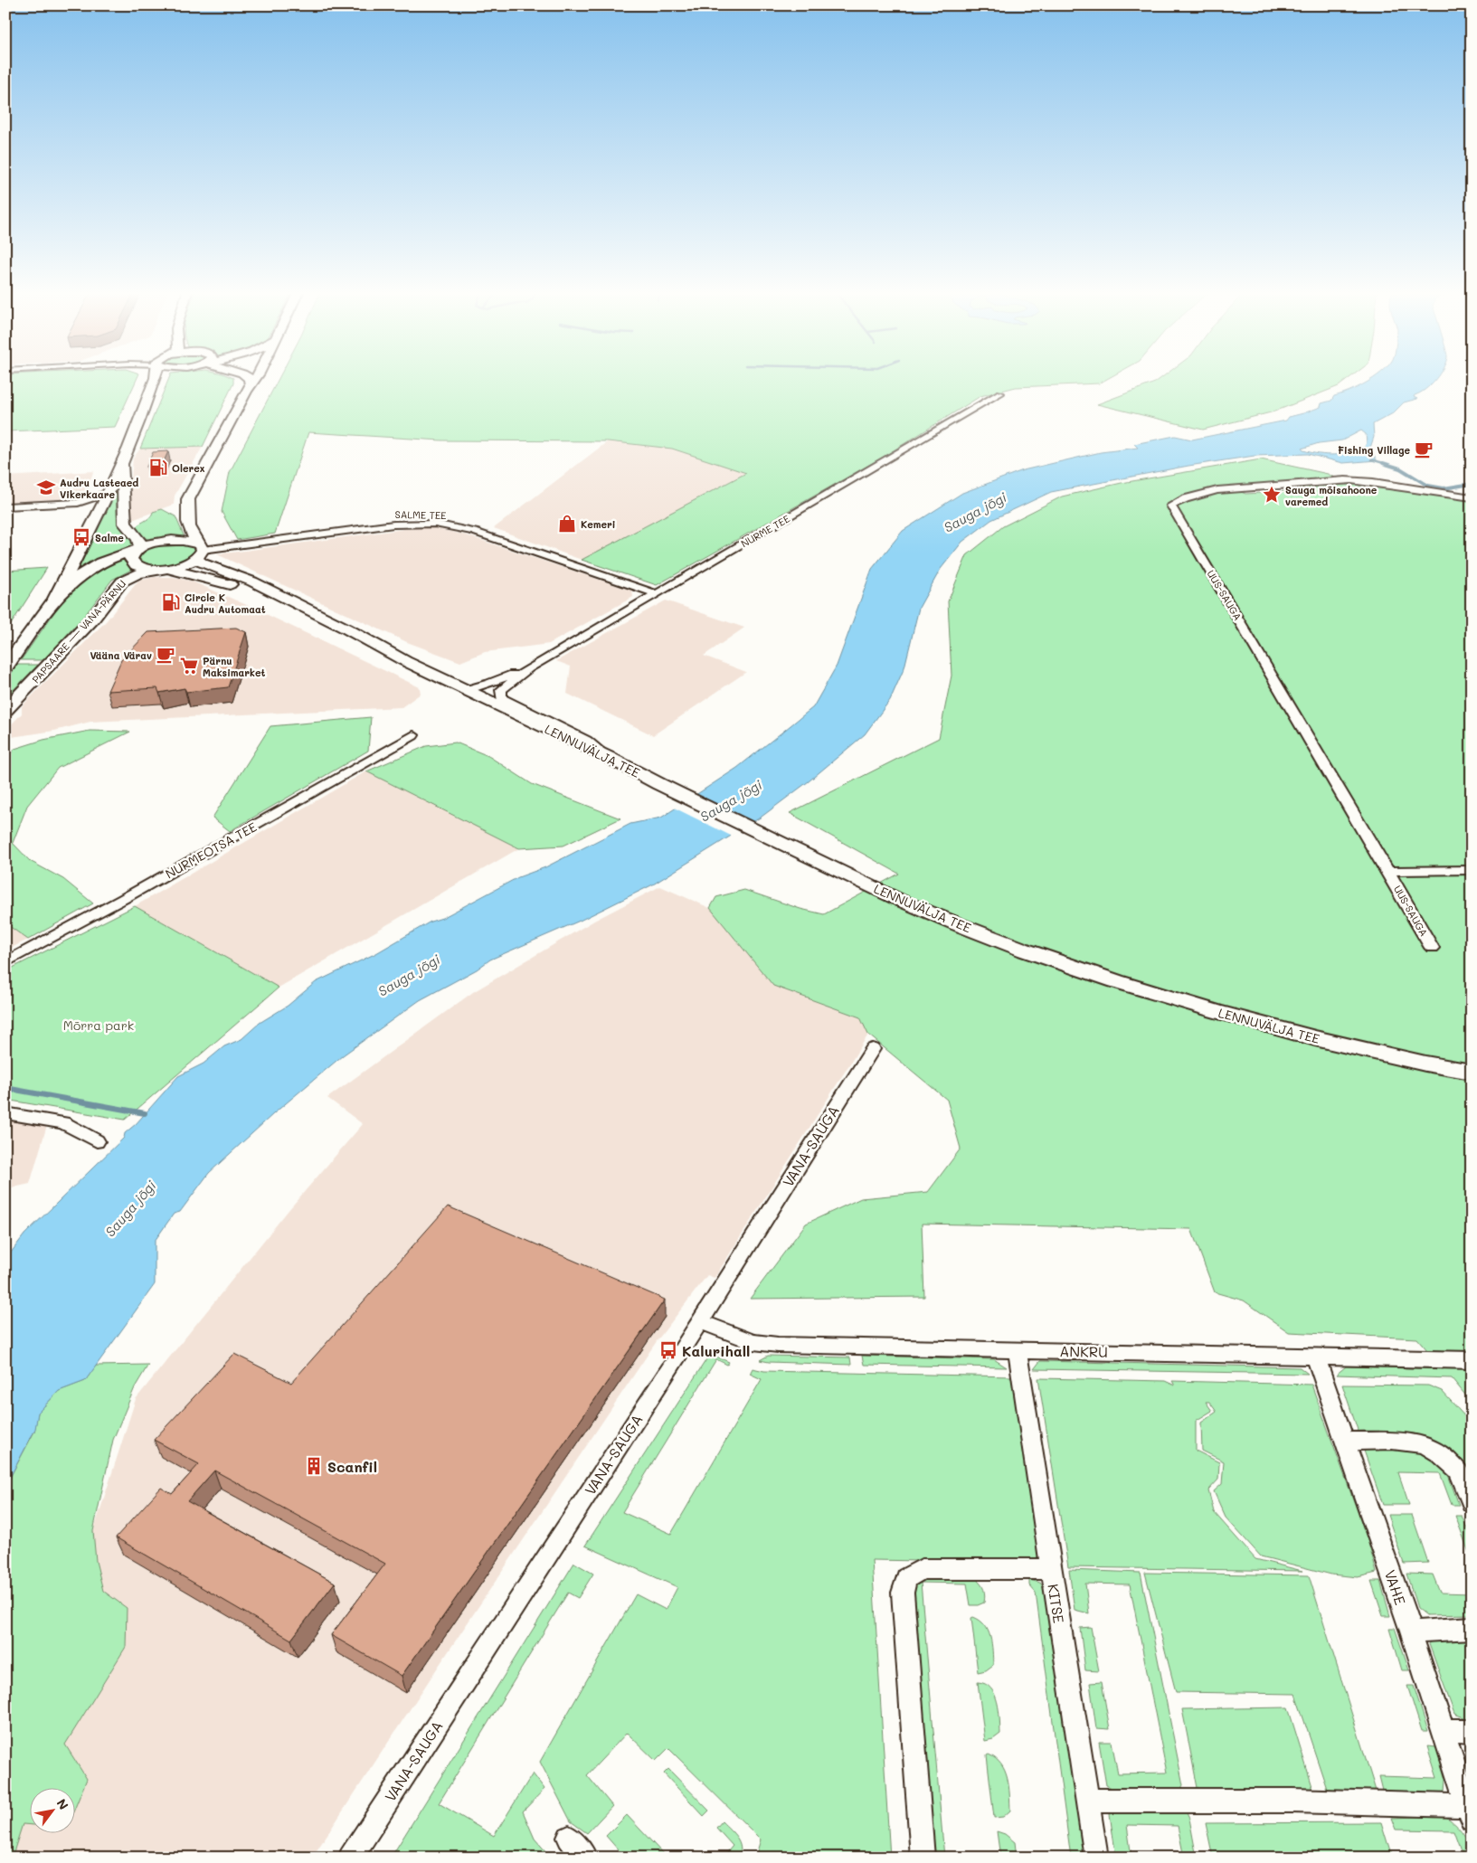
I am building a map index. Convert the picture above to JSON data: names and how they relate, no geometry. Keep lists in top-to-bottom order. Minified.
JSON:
{"streets":{"main road":["PAPSAARE — VANA-PÄRNU","LENNUVÄLJA TEE"],"street":["SALME TEE","NURME TEE","UUS-SAUGA","NURMEOTSA TEE","VANA-SAUGA","ANKRU","VAHE","KITSE"]},"crossings":[["SALME TEE","NURME TEE"],["SALME TEE","PAPSAARE — VANA-PÄRNU"],["SALME TEE","LENNUVÄLJA TEE"],["NURME TEE","LENNUVÄLJA TEE"],["PAPSAARE — VANA-PÄRNU","LENNUVÄLJA TEE"],["VANA-SAUGA","ANKRU"],["ANKRU","VAHE"],["ANKRU","KITSE"]],"water":["Sauga jõgi"],"parks":["Mõrra park"],"places":{"cafe":["Fishing Village","Vääna Värav"],"fuel station":["Olerex","Circle K Audru Automaat"],"school or university":["Audru Lasteaed Vikerkaare"],"place":["Sauga mõisahoone varemed"],"shop":["Kemeri"],"bus stop":["Salme","Kalurihall"],"supermarket":["Pärnu Maksimarket"],"building":["Scanfil"]},"north":"top right"}
